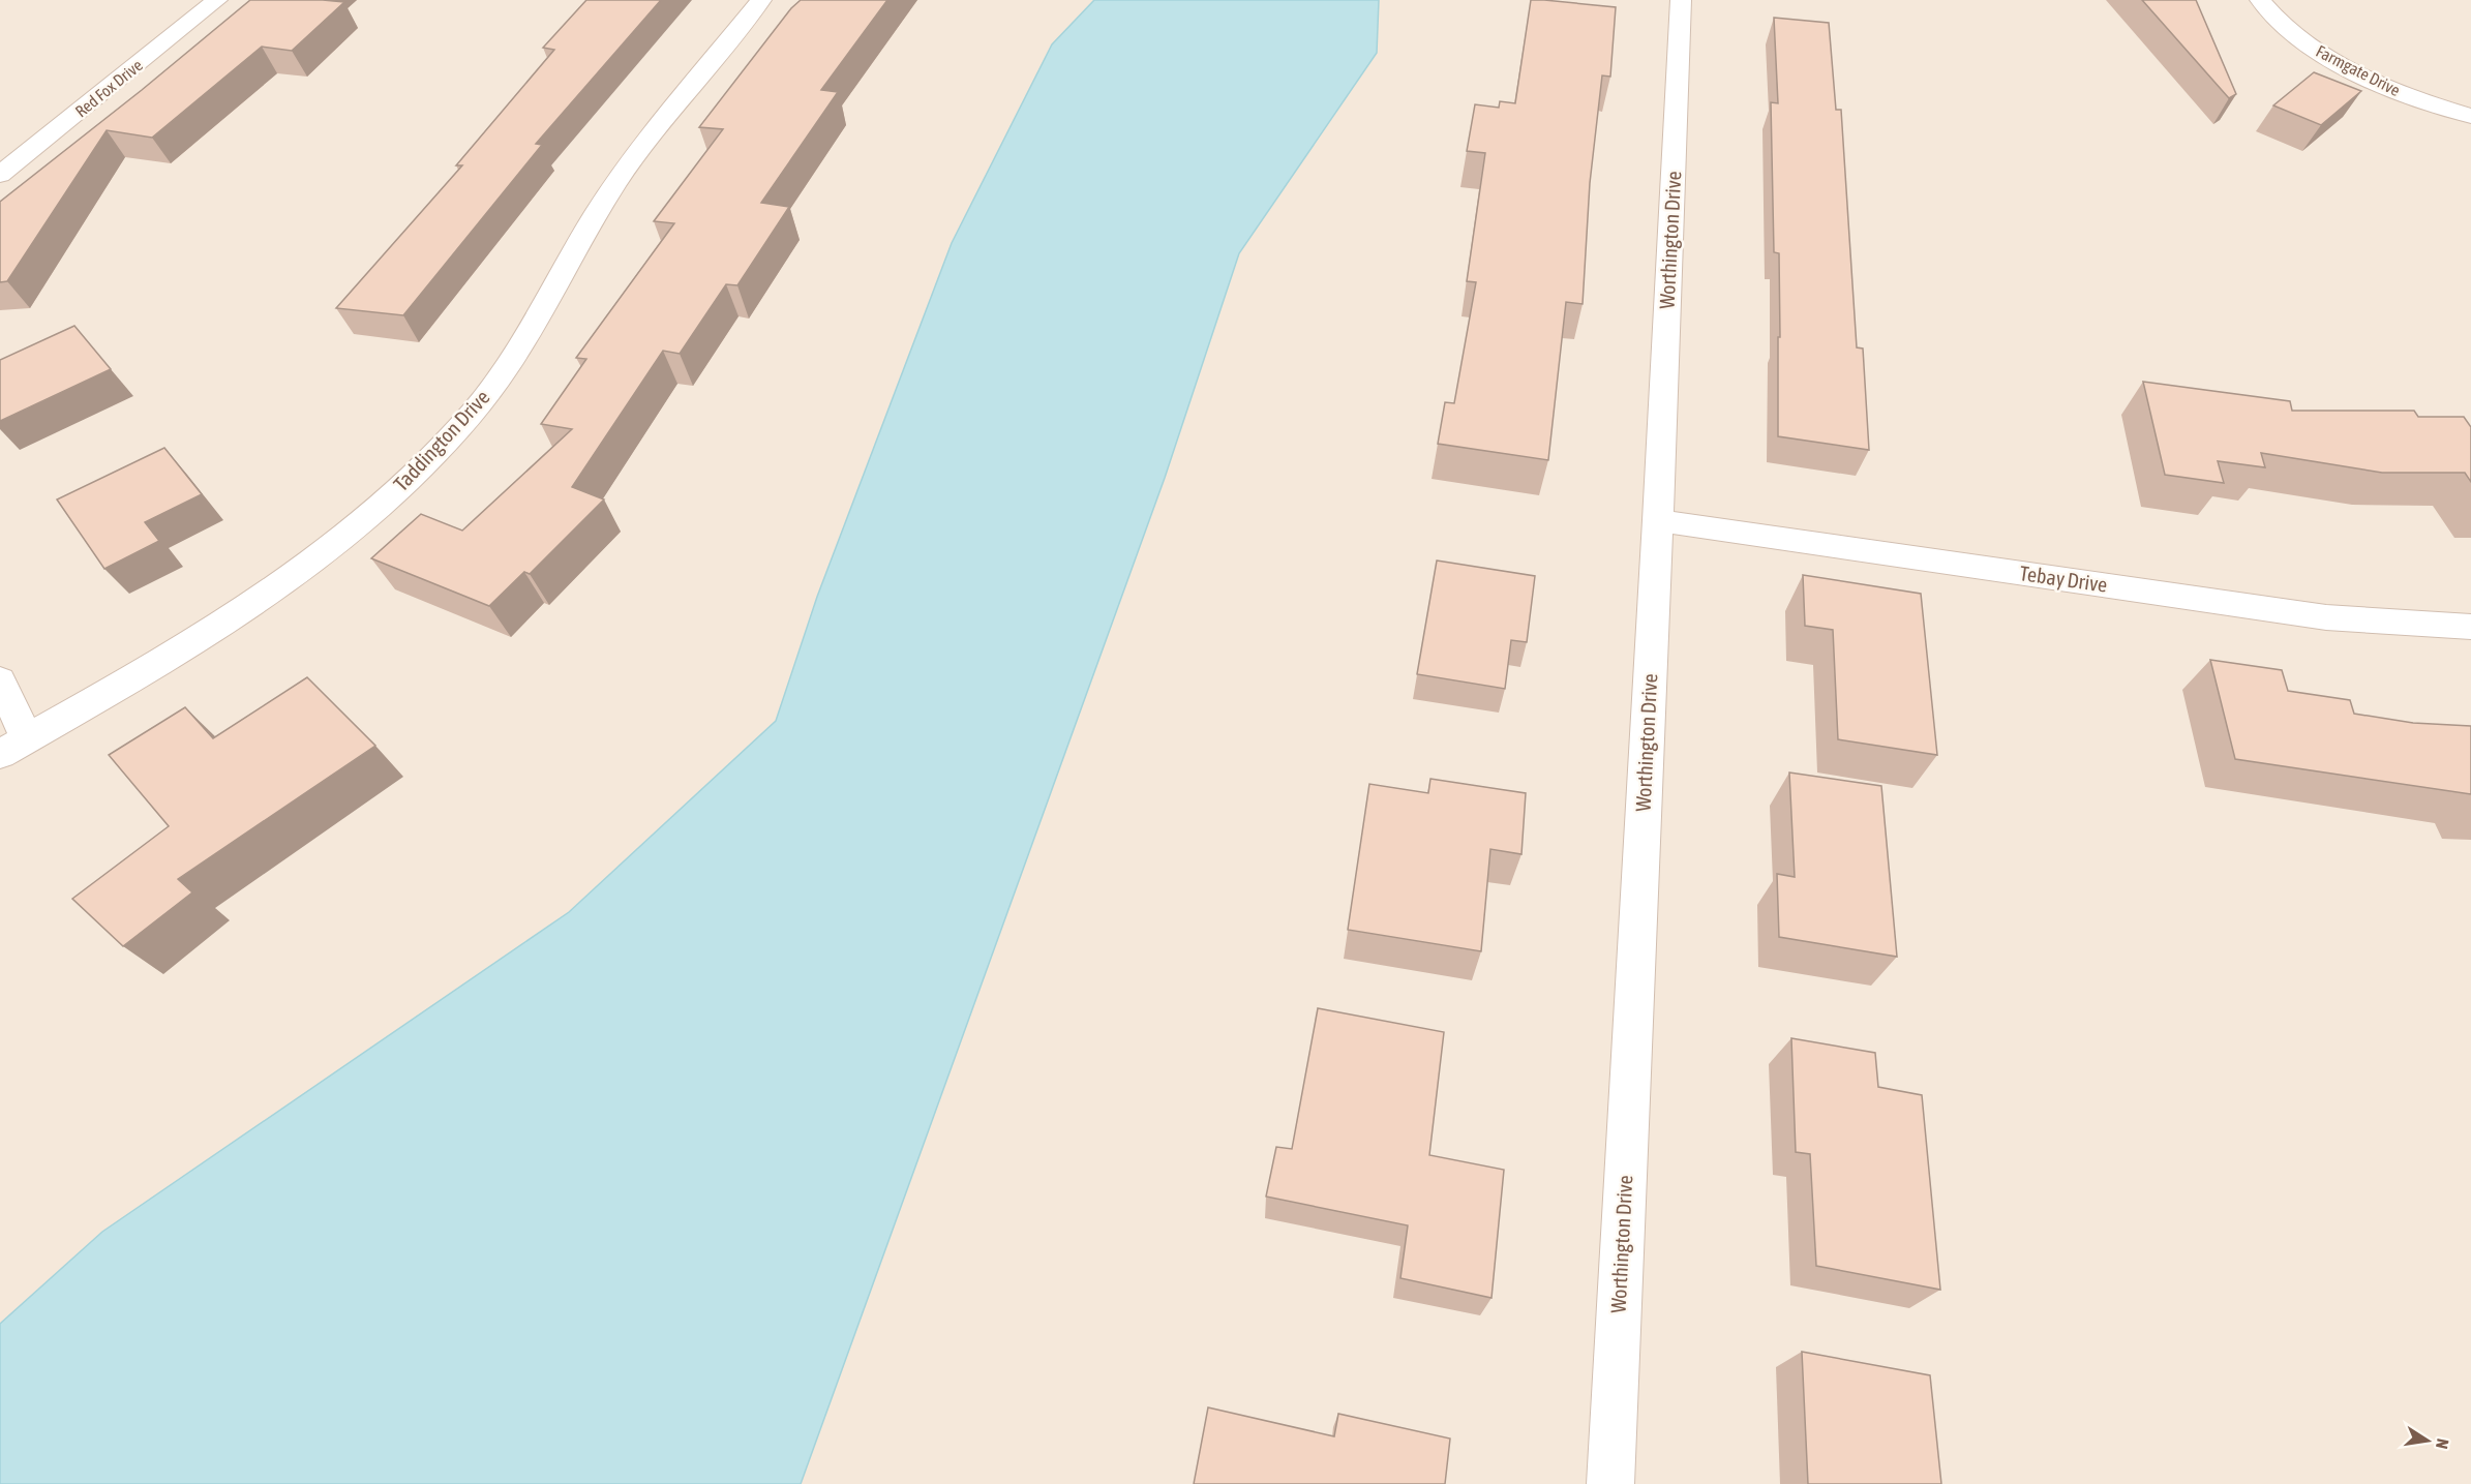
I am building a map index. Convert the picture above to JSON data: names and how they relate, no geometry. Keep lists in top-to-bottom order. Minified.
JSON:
{"streets":{"street":["Farmgate Drive","Red Fox Drive","Worthington Drive","Taddington Drive","Tebay Drive"]},"crossings":[["Worthington Drive","Tebay Drive"]],"north":"right"}
